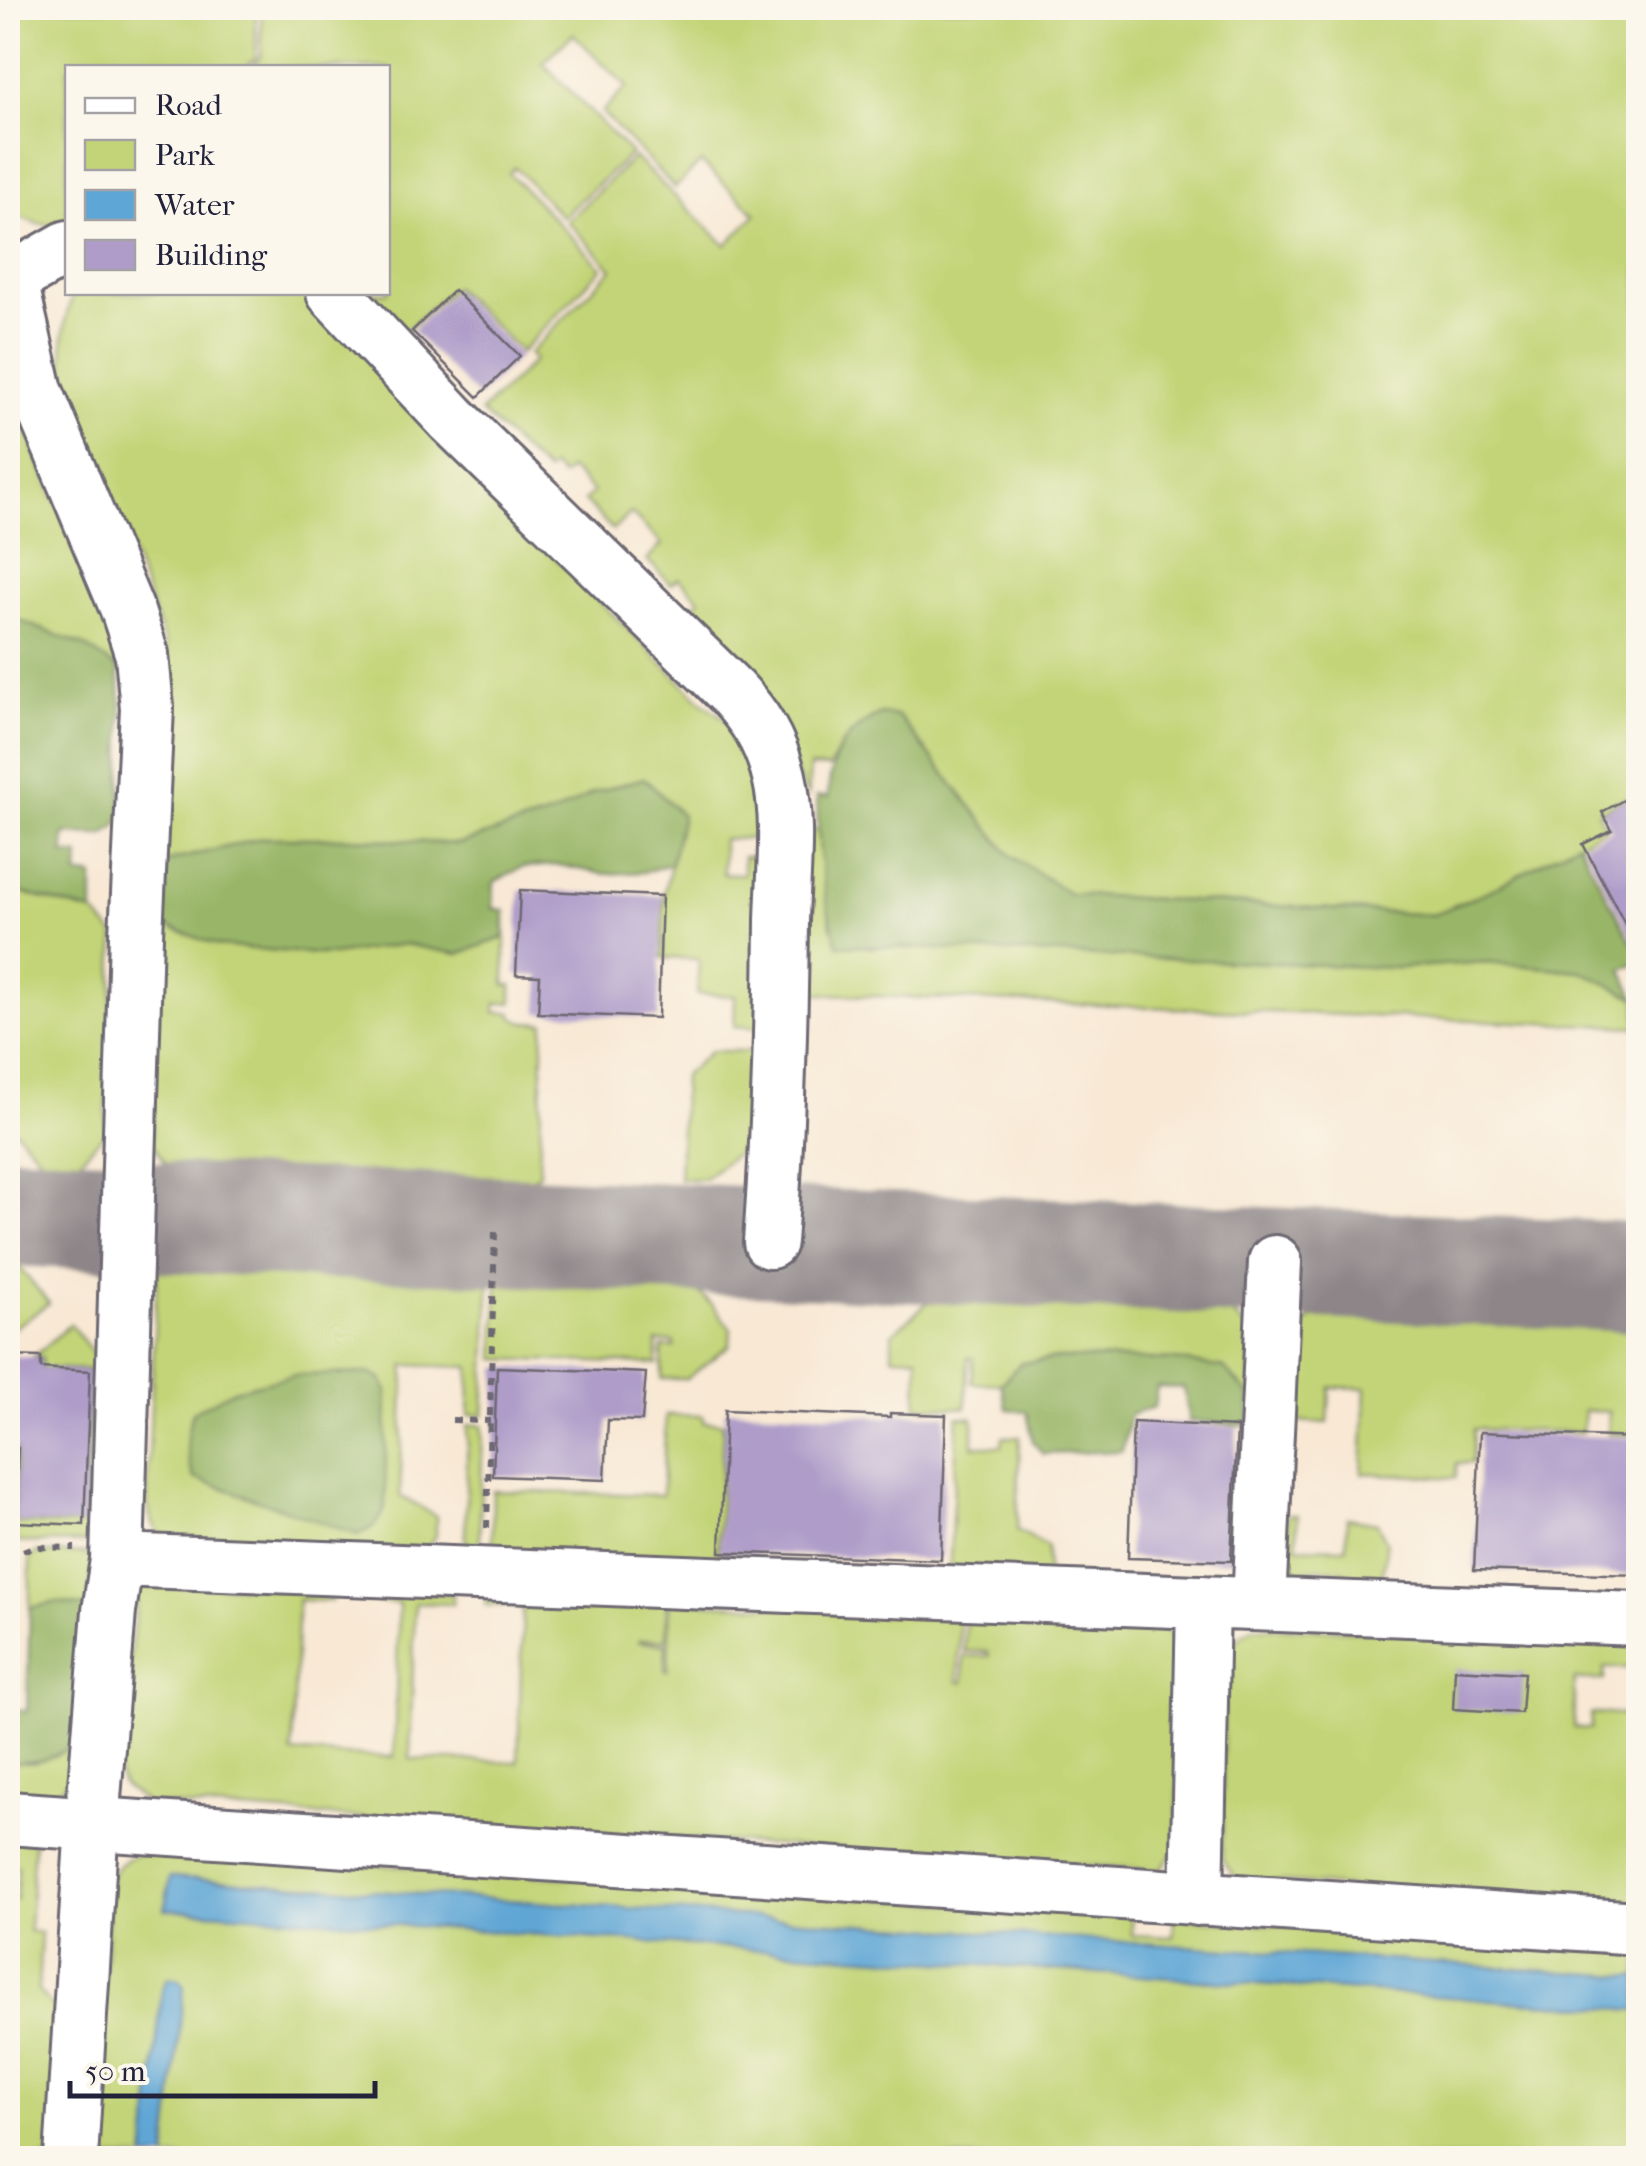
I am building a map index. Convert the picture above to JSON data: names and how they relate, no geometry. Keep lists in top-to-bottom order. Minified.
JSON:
{"legend":["Road","Park","Water","Building"],"scale_bar":"50 m"}
